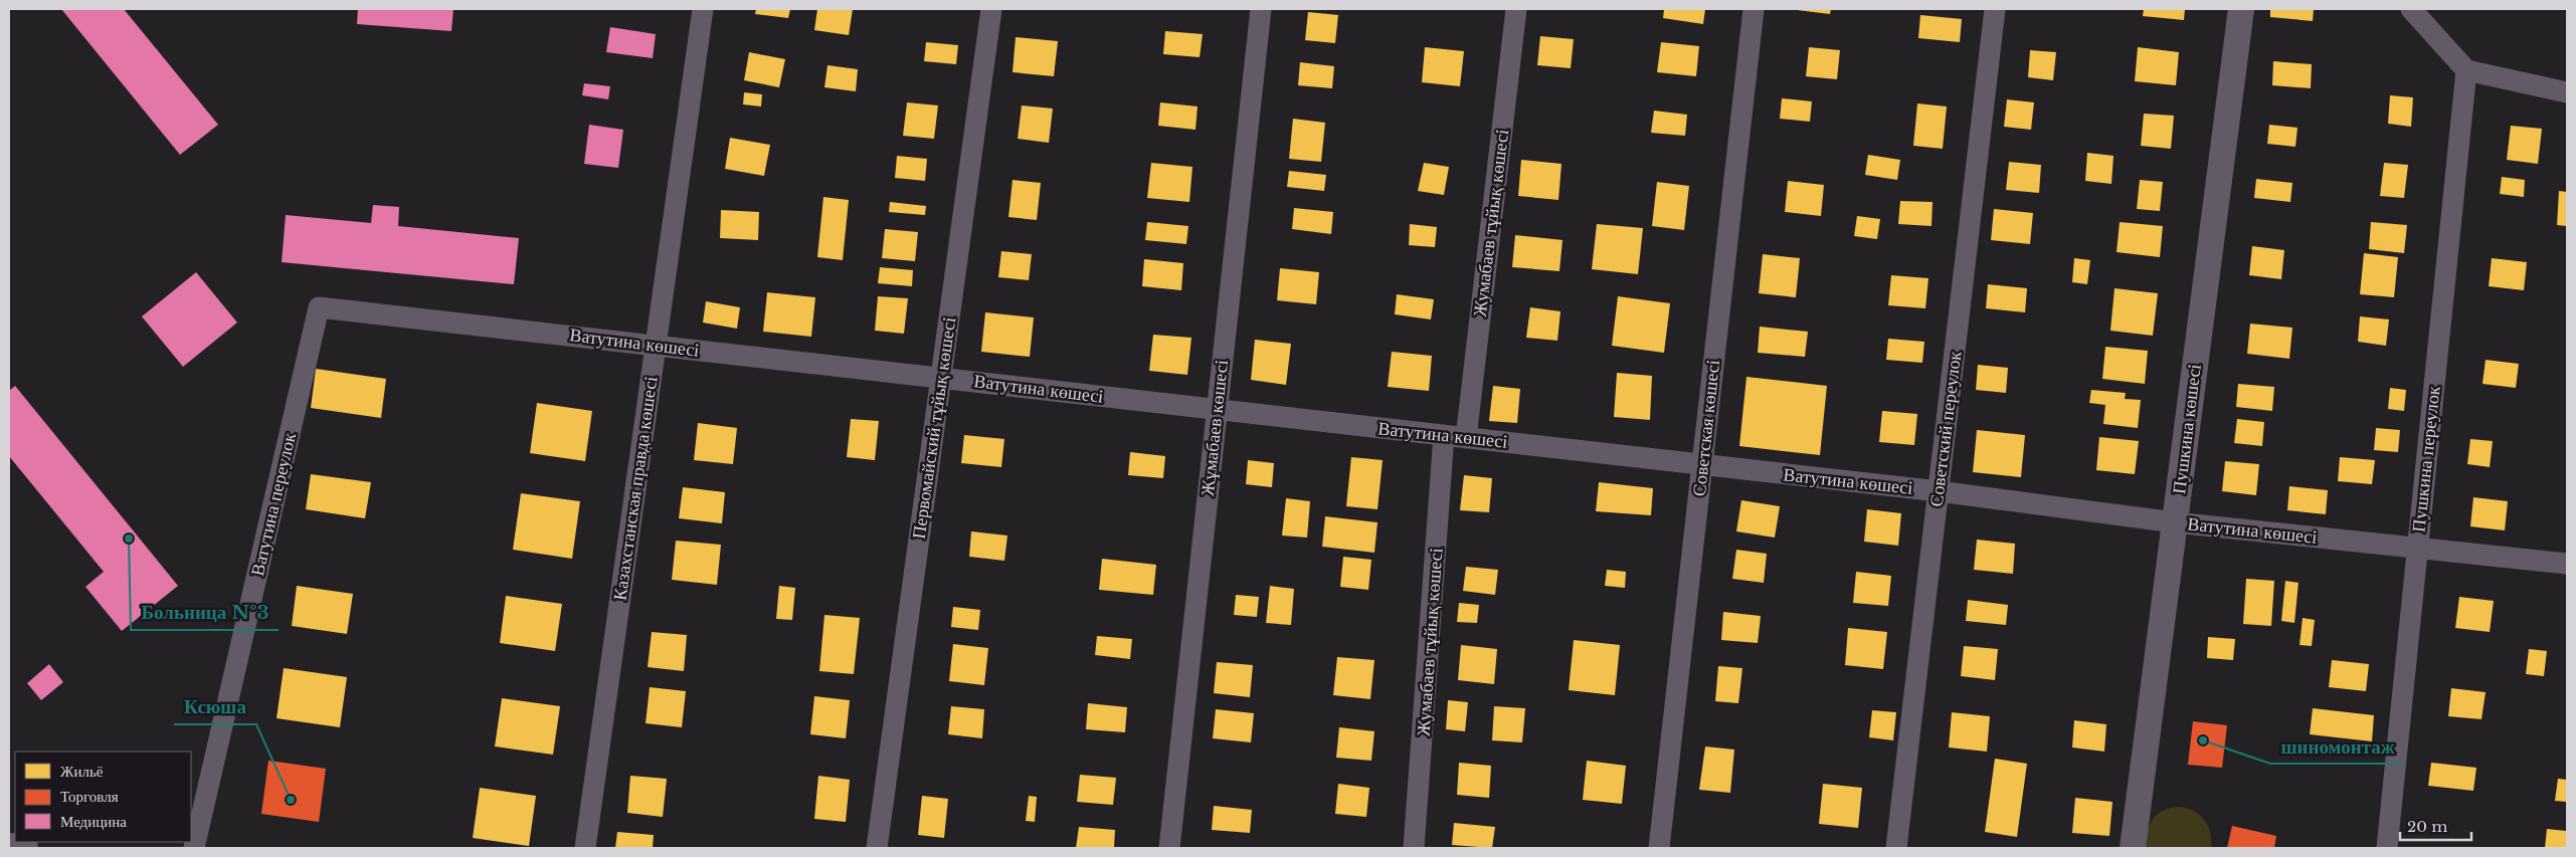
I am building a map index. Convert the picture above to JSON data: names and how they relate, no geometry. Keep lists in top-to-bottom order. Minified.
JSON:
{"streets":{"street":["Жумабаев тұйық көшесі","Ватутина көшесі","Первомайский тұйық көшесі","Жұмабаев көшесі","Советская көшесі","Советский переулок","Пушкина көшесі","Пушкина переулок","Казахстанская правда көшесі","Ватутина переулок"]},"crossings":[["Жумабаев тұйық көшесі","Ватутина көшесі"],["Ватутина көшесі","Первомайский тұйық көшесі"],["Ватутина көшесі","Жұмабаев көшесі"],["Ватутина көшесі","Советская көшесі"],["Ватутина көшесі","Советский переулок"],["Ватутина көшесі","Пушкина көшесі"],["Ватутина көшесі","Пушкина переулок"],["Ватутина көшесі","Казахстанская правда көшесі"],["Ватутина көшесі","Ватутина переулок"]],"places":["Больница №3","шиномонтаж","Ксюша"],"legend":["Жильё","Торговля","Медицина"],"scale_bar":"20 m"}
